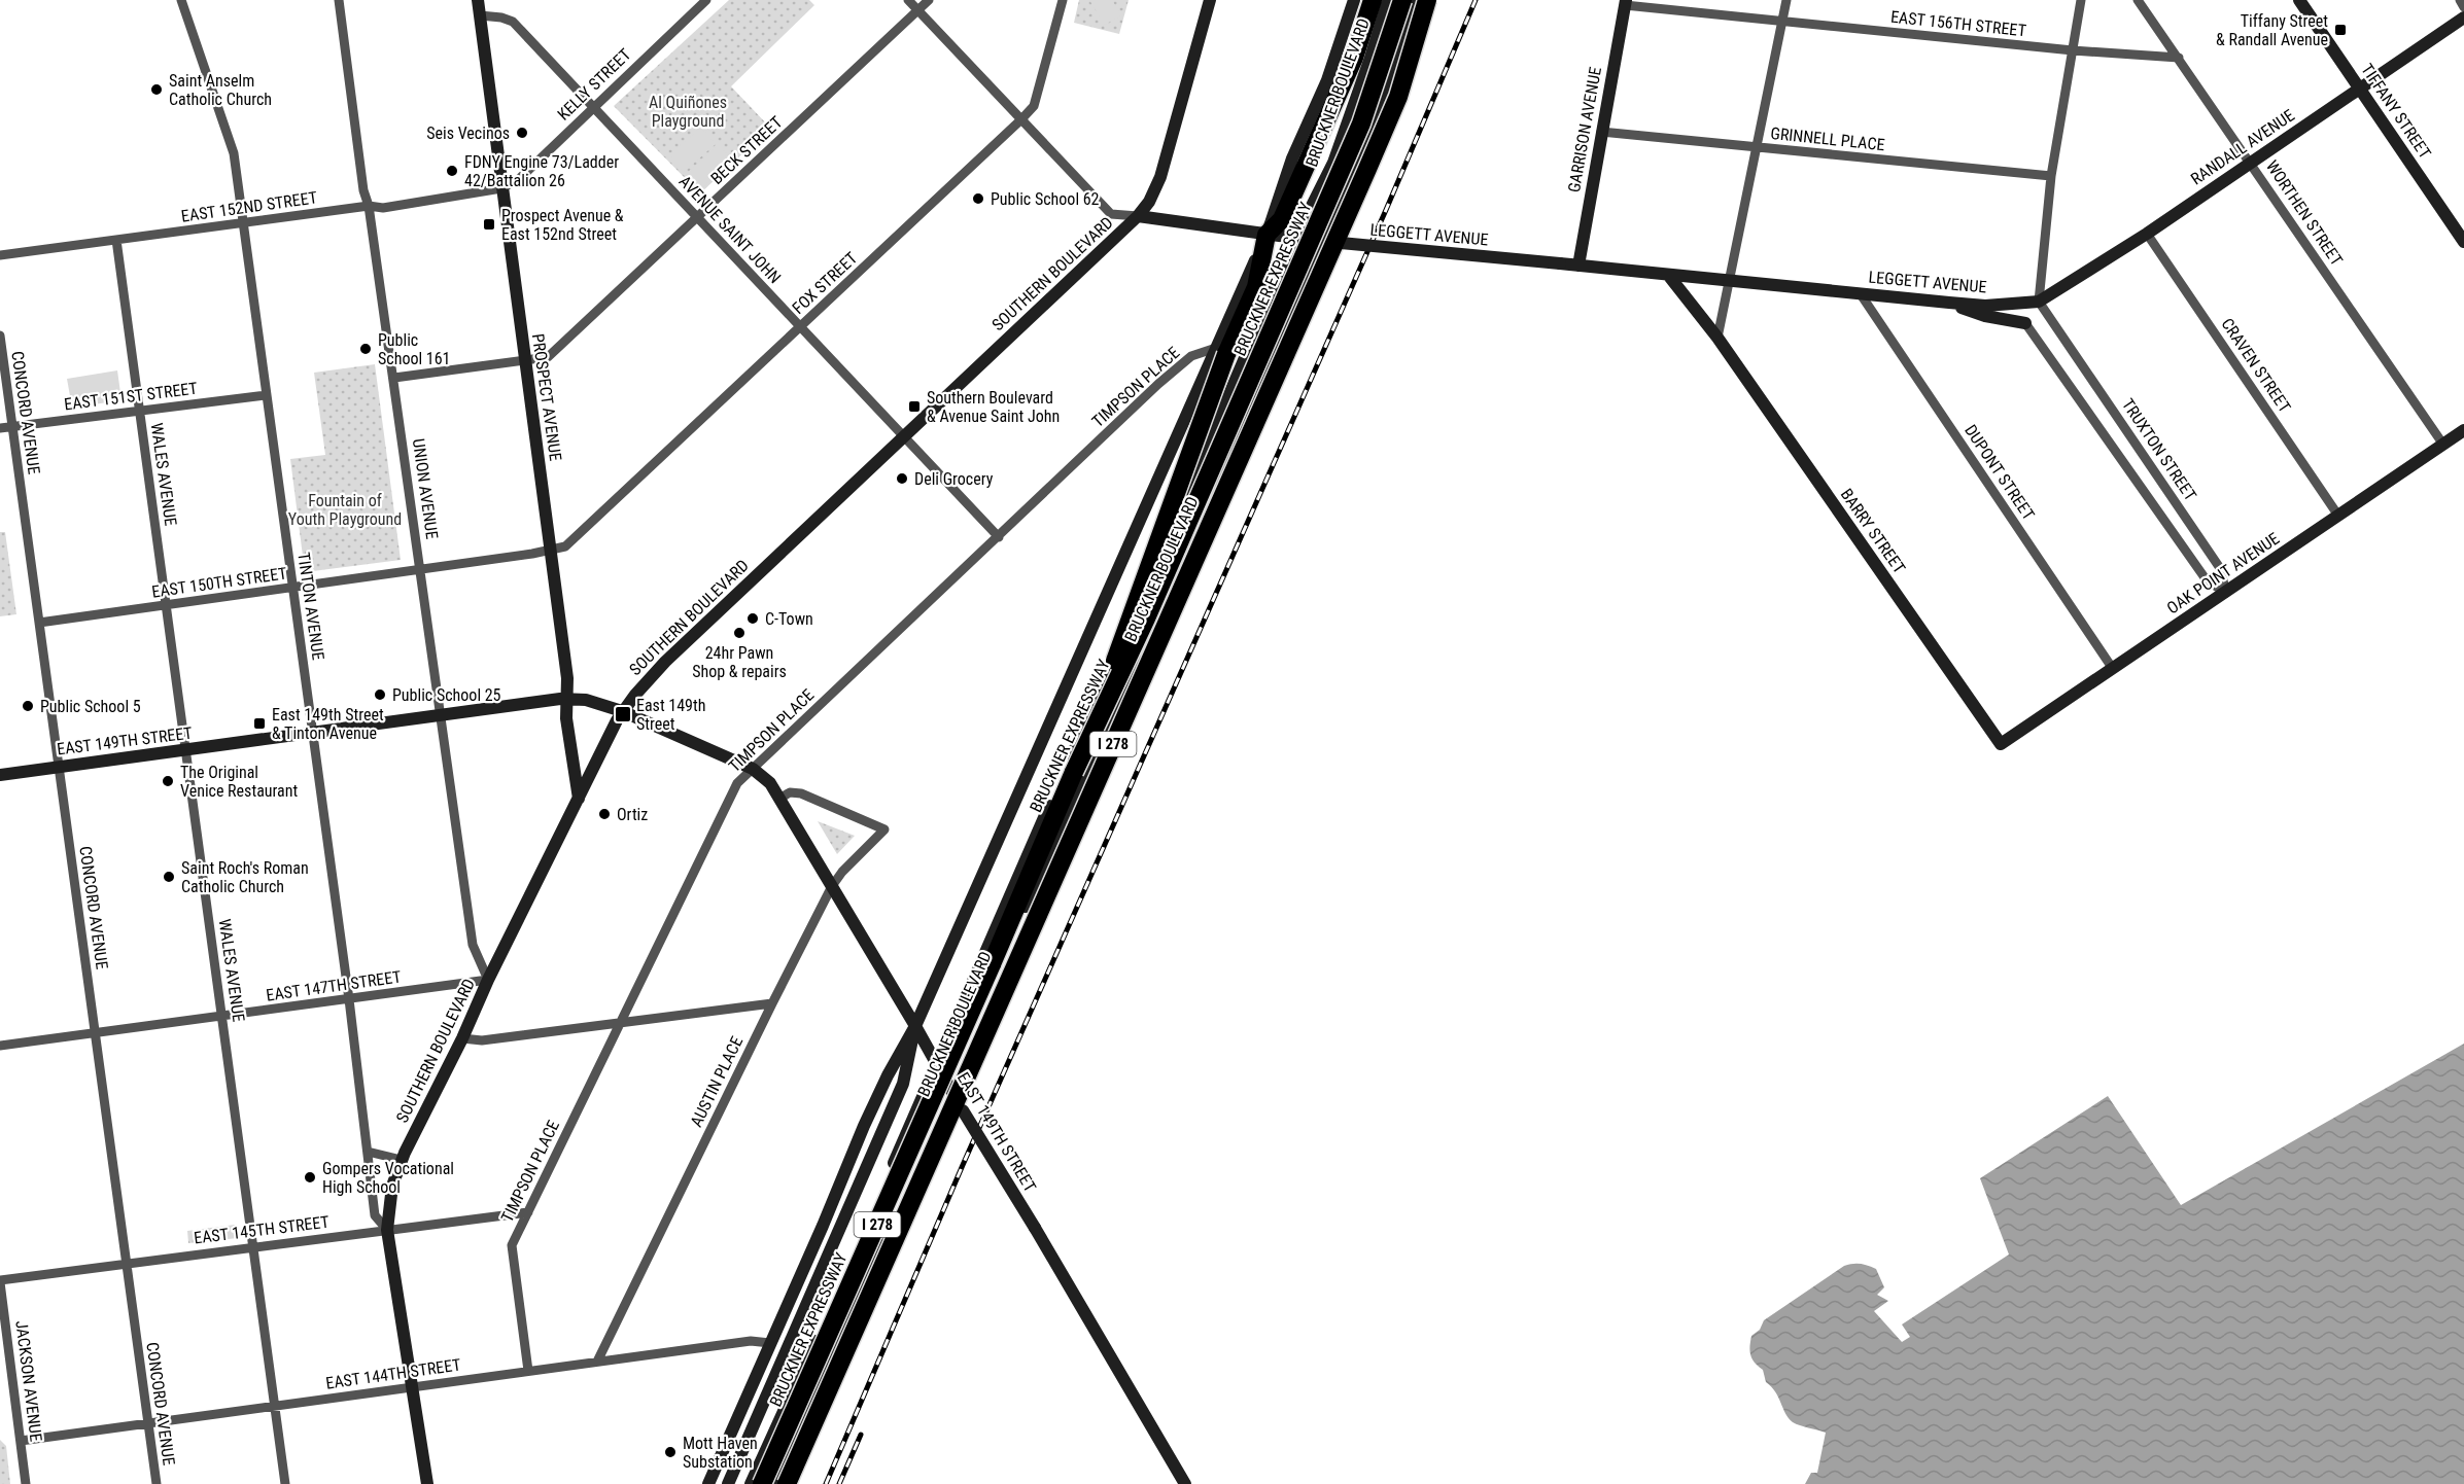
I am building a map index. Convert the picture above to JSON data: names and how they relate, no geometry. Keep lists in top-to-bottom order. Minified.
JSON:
{"streets":{"highway":["BRUCKNER EXPRESSWAY","I 278"],"main road":["BRUCKNER BOULEVARD","TIFFANY STREET","GARRISON AVENUE","RANDALL AVENUE","LEGGETT AVENUE","SOUTHERN BOULEVARD","PROSPECT AVENUE","BARRY STREET","OAK POINT AVENUE","EAST 149TH STREET"],"street":["EAST 156TH STREET","KELLY STREET","GRINNELL PLACE","BECK STREET","EAST 152ND STREET","WORTHEN STREET","AVENUE SAINT JOHN","FOX STREET","CRAVEN STREET","TIMPSON PLACE","EAST 151ST STREET","CONCORD AVENUE","TRUXTON STREET","DUPONT STREET","WALES AVENUE","UNION AVENUE","EAST 150TH STREET","TINTON AVENUE","EAST 147TH STREET","AUSTIN PLACE","EAST 145TH STREET","EAST 144TH STREET","JACKSON AVENUE"]},"crossings":[["EAST 156TH STREET","GARRISON AVENUE"],["EAST 156TH STREET","WORTHEN STREET"],["KELLY STREET","EAST 152ND STREET"],["KELLY STREET","AVENUE SAINT JOHN"],["KELLY STREET","PROSPECT AVENUE"],["BRUCKNER BOULEVARD","LEGGETT AVENUE"],["BRUCKNER BOULEVARD","BRUCKNER EXPRESSWAY"],["BRUCKNER BOULEVARD","TIMPSON PLACE"],["BRUCKNER BOULEVARD","EAST 149TH STREET"],["BRUCKNER BOULEVARD","EAST 144TH STREET"],["TIFFANY STREET","RANDALL AVENUE"],["GARRISON AVENUE","GRINNELL PLACE"],["GARRISON AVENUE","LEGGETT AVENUE"],["RANDALL AVENUE","WORTHEN STREET"],["RANDALL AVENUE","LEGGETT AVENUE"],["RANDALL AVENUE","CRAVEN STREET"],["RANDALL AVENUE","TRUXTON STREET"],["BECK STREET","AVENUE SAINT JOHN"],["BECK STREET","LEGGETT AVENUE"],["BECK STREET","PROSPECT AVENUE"],["EAST 152ND STREET","PROSPECT AVENUE"],["EAST 152ND STREET","WALES AVENUE"],["EAST 152ND STREET","UNION AVENUE"],["EAST 152ND STREET","TINTON AVENUE"],["WORTHEN STREET","OAK POINT AVENUE"],["AVENUE SAINT JOHN","SOUTHERN BOULEVARD"],["AVENUE SAINT JOHN","FOX STREET"],["AVENUE SAINT JOHN","TIMPSON PLACE"],["AVENUE SAINT JOHN","PROSPECT AVENUE"],["LEGGETT AVENUE","SOUTHERN BOULEVARD"],["LEGGETT AVENUE","FOX STREET"],["LEGGETT AVENUE","TRUXTON STREET"],["LEGGETT AVENUE","DUPONT STREET"],["LEGGETT AVENUE","BARRY STREET"],["SOUTHERN BOULEVARD","PROSPECT AVENUE"],["SOUTHERN BOULEVARD","UNION AVENUE"],["SOUTHERN BOULEVARD","TINTON AVENUE"],["SOUTHERN BOULEVARD","EAST 149TH STREET"],["SOUTHERN BOULEVARD","EAST 147TH STREET"],["SOUTHERN BOULEVARD","EAST 145TH STREET"],["SOUTHERN BOULEVARD","EAST 144TH STREET"],["FOX STREET","PROSPECT AVENUE"],["FOX STREET","EAST 150TH STREET"],["CRAVEN STREET","OAK POINT AVENUE"],["TIMPSON PLACE","EAST 149TH STREET"],["TIMPSON PLACE","EAST 145TH STREET"],["TIMPSON PLACE","EAST 144TH STREET"],["EAST 151ST STREET","CONCORD AVENUE"],["EAST 151ST STREET","WALES AVENUE"],["EAST 151ST STREET","TINTON AVENUE"],["PROSPECT AVENUE","EAST 150TH STREET"],["PROSPECT AVENUE","EAST 149TH STREET"],["CONCORD AVENUE","EAST 150TH STREET"],["CONCORD AVENUE","EAST 149TH STREET"],["CONCORD AVENUE","EAST 147TH STREET"],["CONCORD AVENUE","EAST 145TH STREET"],["CONCORD AVENUE","EAST 144TH STREET"],["TRUXTON STREET","OAK POINT AVENUE"],["DUPONT STREET","OAK POINT AVENUE"],["WALES AVENUE","EAST 150TH STREET"],["WALES AVENUE","EAST 149TH STREET"],["WALES AVENUE","EAST 147TH STREET"],["WALES AVENUE","EAST 145TH STREET"],["WALES AVENUE","EAST 144TH STREET"],["UNION AVENUE","EAST 150TH STREET"],["UNION AVENUE","EAST 149TH STREET"],["UNION AVENUE","EAST 147TH STREET"],["BARRY STREET","OAK POINT AVENUE"],["EAST 150TH STREET","TINTON AVENUE"],["TINTON AVENUE","EAST 149TH STREET"],["TINTON AVENUE","EAST 147TH STREET"],["TINTON AVENUE","EAST 145TH STREET"],["EAST 149TH STREET","AUSTIN PLACE"],["AUSTIN PLACE","EAST 144TH STREET"],["EAST 145TH STREET","JACKSON AVENUE"],["EAST 144TH STREET","JACKSON AVENUE"]],"parks":["Al Quiñones Playground","Fountain of Youth Playground"],"places":{"transit":["Tiffany Street & Randall Avenue","Prospect Avenue & East 152nd Street","Southern Boulevard & Avenue Saint John","East 149th Street","East 149th Street & Tinton Avenue"],"other":["Saint Anselm Catholic Church","Seis Vecinos","FDNY Engine 73/Ladder 42/Battalion 26","Public School 62","Public School 161","Deli Grocery","C-Town","24hr Pawn Shop & repairs","Public School 25","Public School 5","The Original Venice Restaurant","Ortiz","Saint Roch's Roman Catholic Church","Gompers Vocational High School","Mott Haven Substation"]}}
